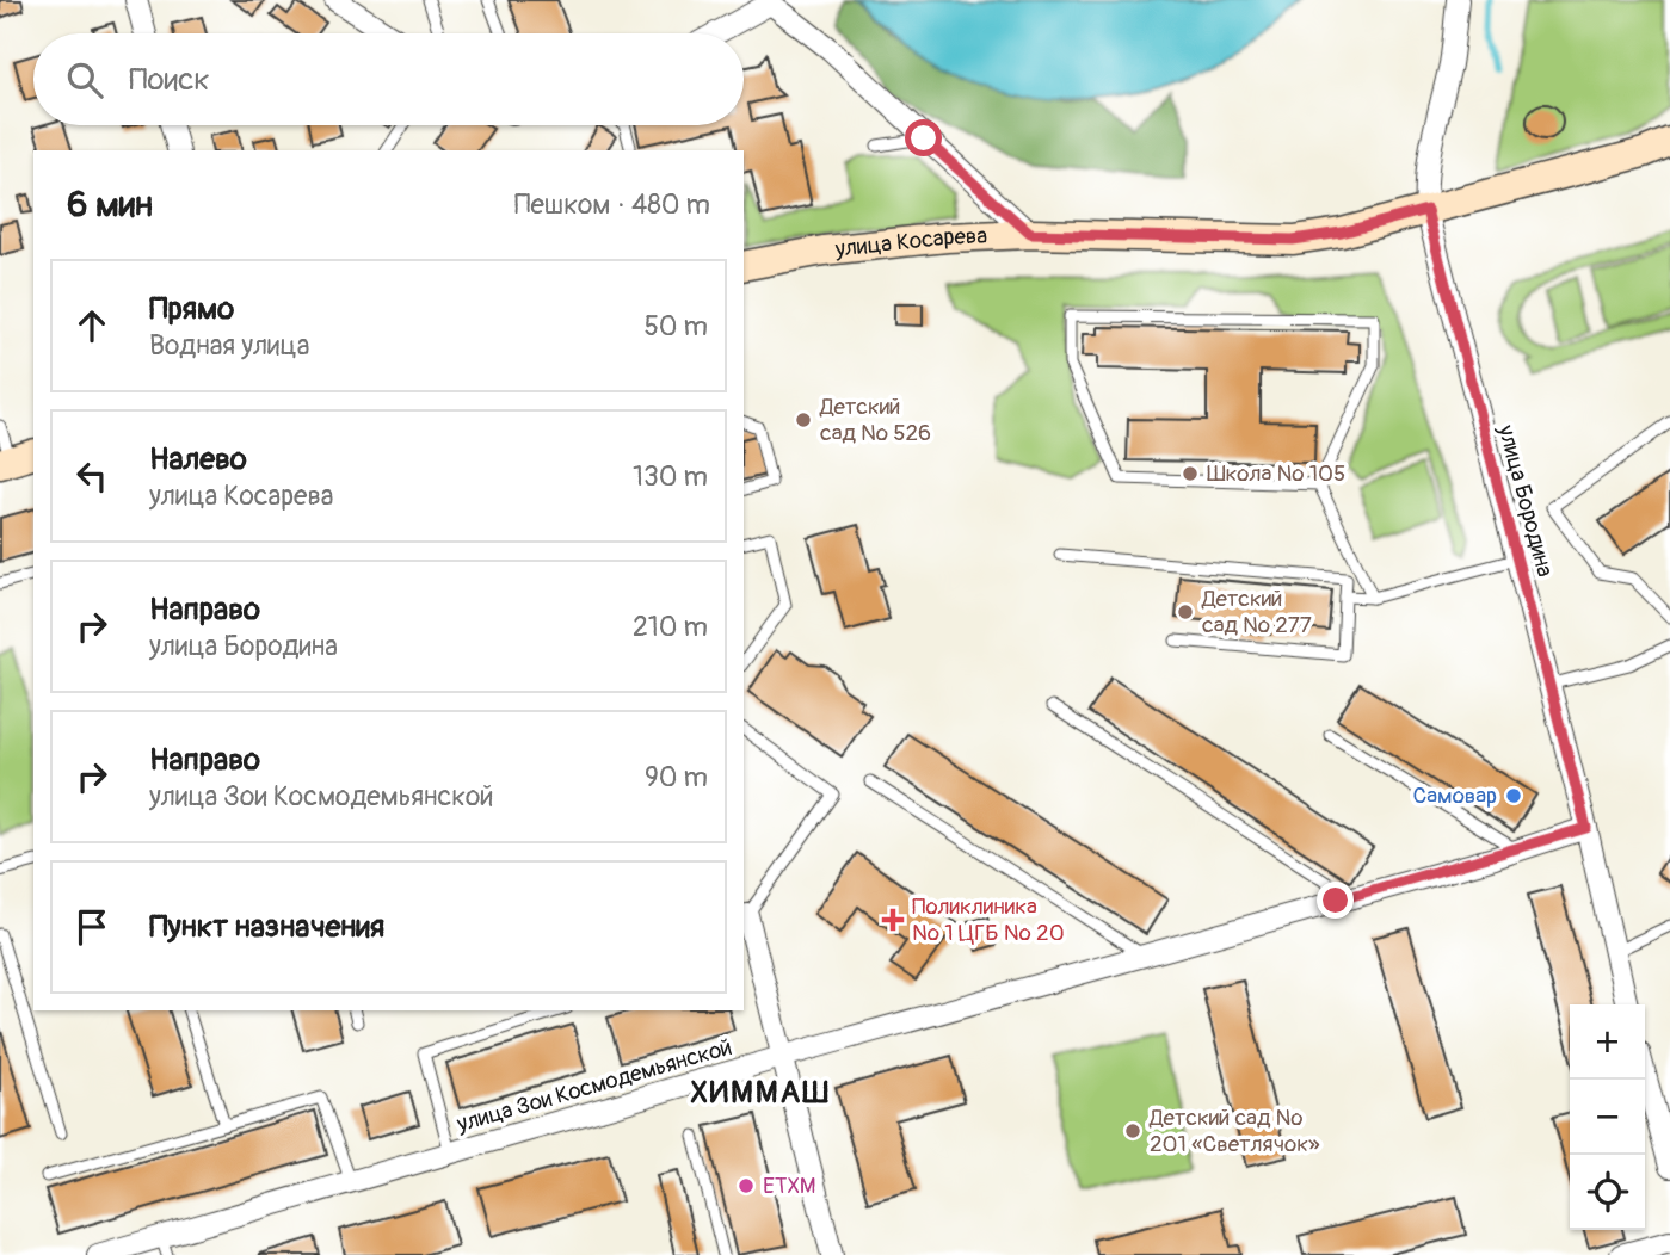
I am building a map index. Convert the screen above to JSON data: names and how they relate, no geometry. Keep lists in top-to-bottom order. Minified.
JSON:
{"streets":{"street":["улица Косарева","улица Бородина","улица Зои Космодемьянской"]},"crossings":[["улица Косарева","улица Бородина"],["улица Бородина","улица Зои Космодемьянской"]],"districts":["ХИММАШ"],"places":{"other":["Детcкий сад № 526","Школа № 105","Детcкий сад № 277","Самовар","Детский сад № 201 «Светлячок»","ЕТХМ"],"health":["Поликлиника № 1 ЦГБ № 20"]},"page":{"search":"Поиск","heading":["6 мин","Пешком · 480 m"],"list":[["Прямо","Водная улица","50 m"],["Налево","улица Косарева","130 m"],["Направо","улица Бородина","210 m"],["Направо","улица Зои Космодемьянской","90 m"],"Пункт назначения"],"map_buttons":["+","−"]}}
